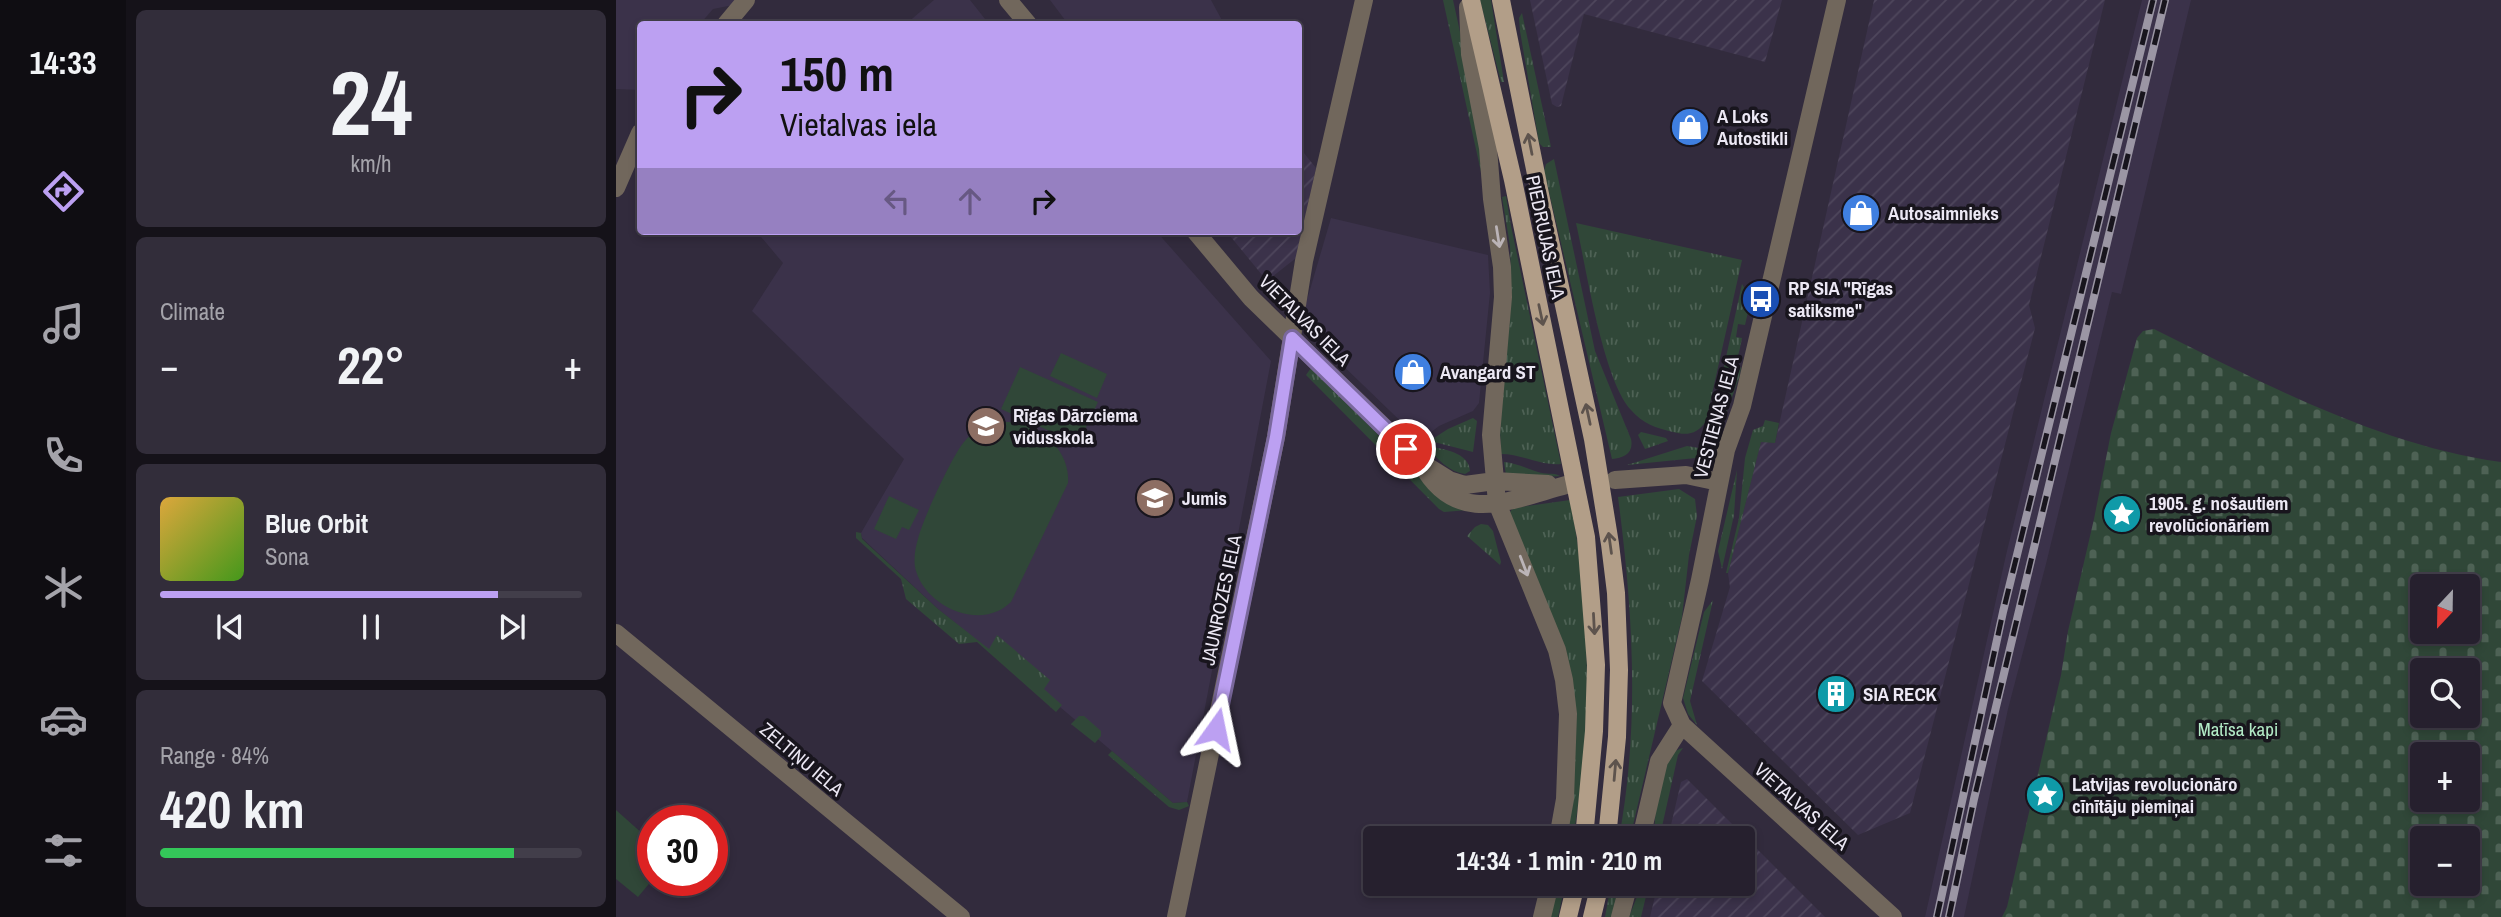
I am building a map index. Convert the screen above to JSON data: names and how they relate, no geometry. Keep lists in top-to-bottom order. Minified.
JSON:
{"streets":{"main road":["PIEDRUJAS IELA"],"street":["VIETALVAS IELA","VESTIENAS IELA","JAUNROZES IELA","ZELTIŅU IELA"]},"crossings":[["VIETALVAS IELA","VESTIENAS IELA"],["VIETALVAS IELA","JAUNROZES IELA"]],"parks":["Matīsa kapi"],"places":{"shop":["A Loks Autostikli","Autosaimnieks","Avangard ST"],"bus stop":["RP SIA \"Rīgas satiksme\""],"school or university":["Rīgas Dārzciema vidusskola","Jumis"],"place":["1905. g. nošautiem revolūcionāriem","Latvijas revolucionāro cīnītāju piemiņai"],"building":["SIA RECK"]},"north":"bottom","page":{"tabs":"14:33","tile":[["24","km/h"],"Climate",["Range · 84%","420 km"]],"turn":["150 m","Vietalvas iela"],"heat":["−","22°","+"],"song":["Blue Orbit","Sona"],"map_buttons":["+","−"],"limit":"30","trip":"14:34 · 1 min · 210 m"}}
